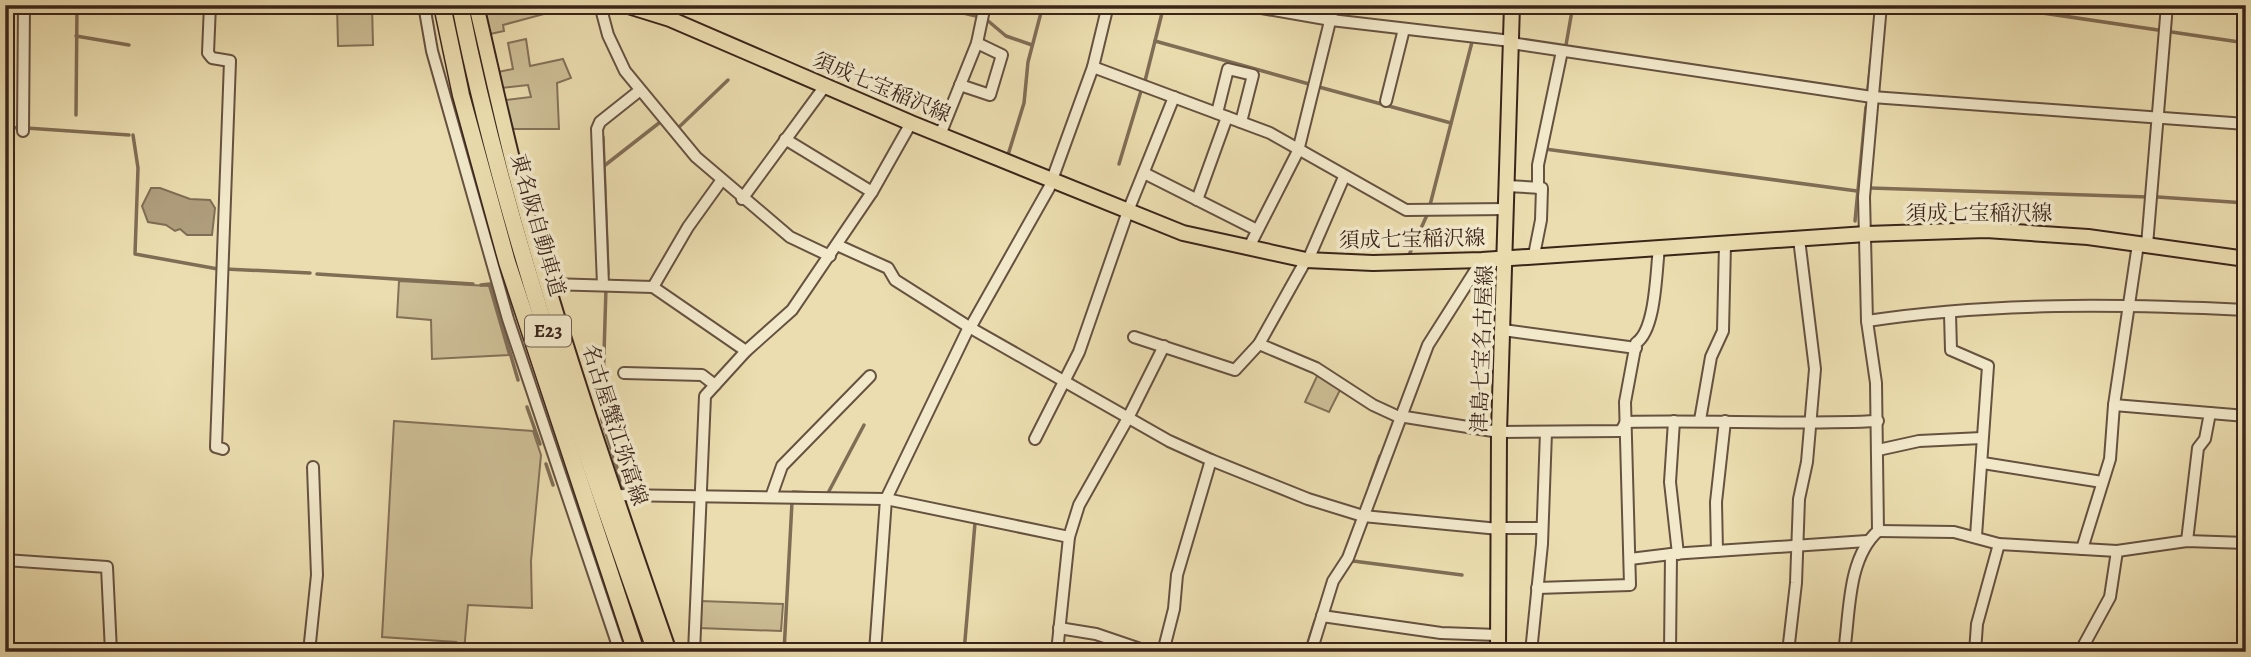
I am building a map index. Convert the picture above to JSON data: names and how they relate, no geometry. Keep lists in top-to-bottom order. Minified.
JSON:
{"streets":{"highway":["東名阪自動車道","E23"],"main road":["須成七宝稲沢線","津島七宝名古屋線","名古屋蟹江弥富線"]},"crossings":[["須成七宝稲沢線","津島七宝名古屋線"]]}
